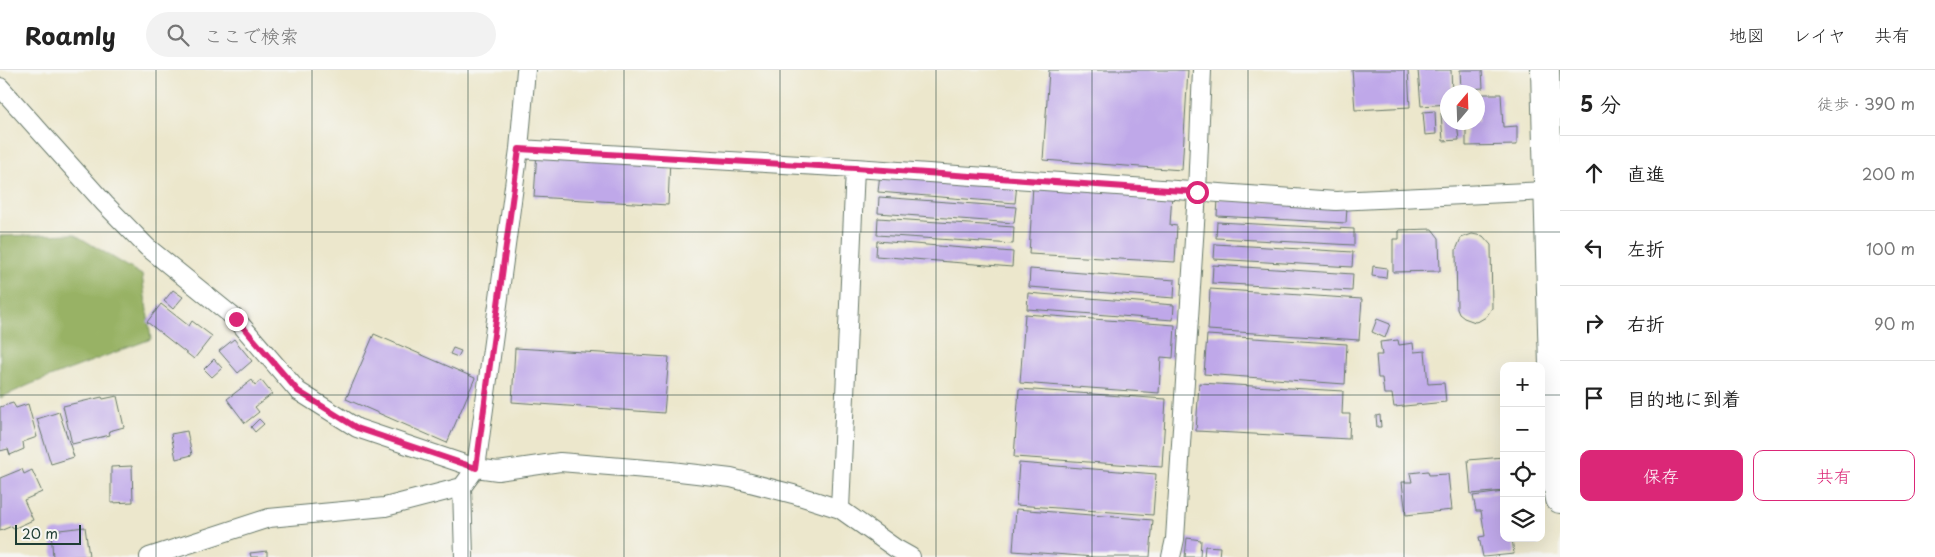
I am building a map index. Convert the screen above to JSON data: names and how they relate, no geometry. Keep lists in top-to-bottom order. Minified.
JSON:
{"scale_bar":"20 m","north":"top","page":{"header":"Roamly","search":"ここで検索","nav":["地図","レイヤ","共有"],"heading":["5 分","徒歩 · 390 m"],"list":[["直進","200 m"],["左折","100 m"],["右折","90 m"],"目的地に到着"],"map_buttons":["+","−"],"buttons":["保存","共有"],"scale":"20 m"}}
